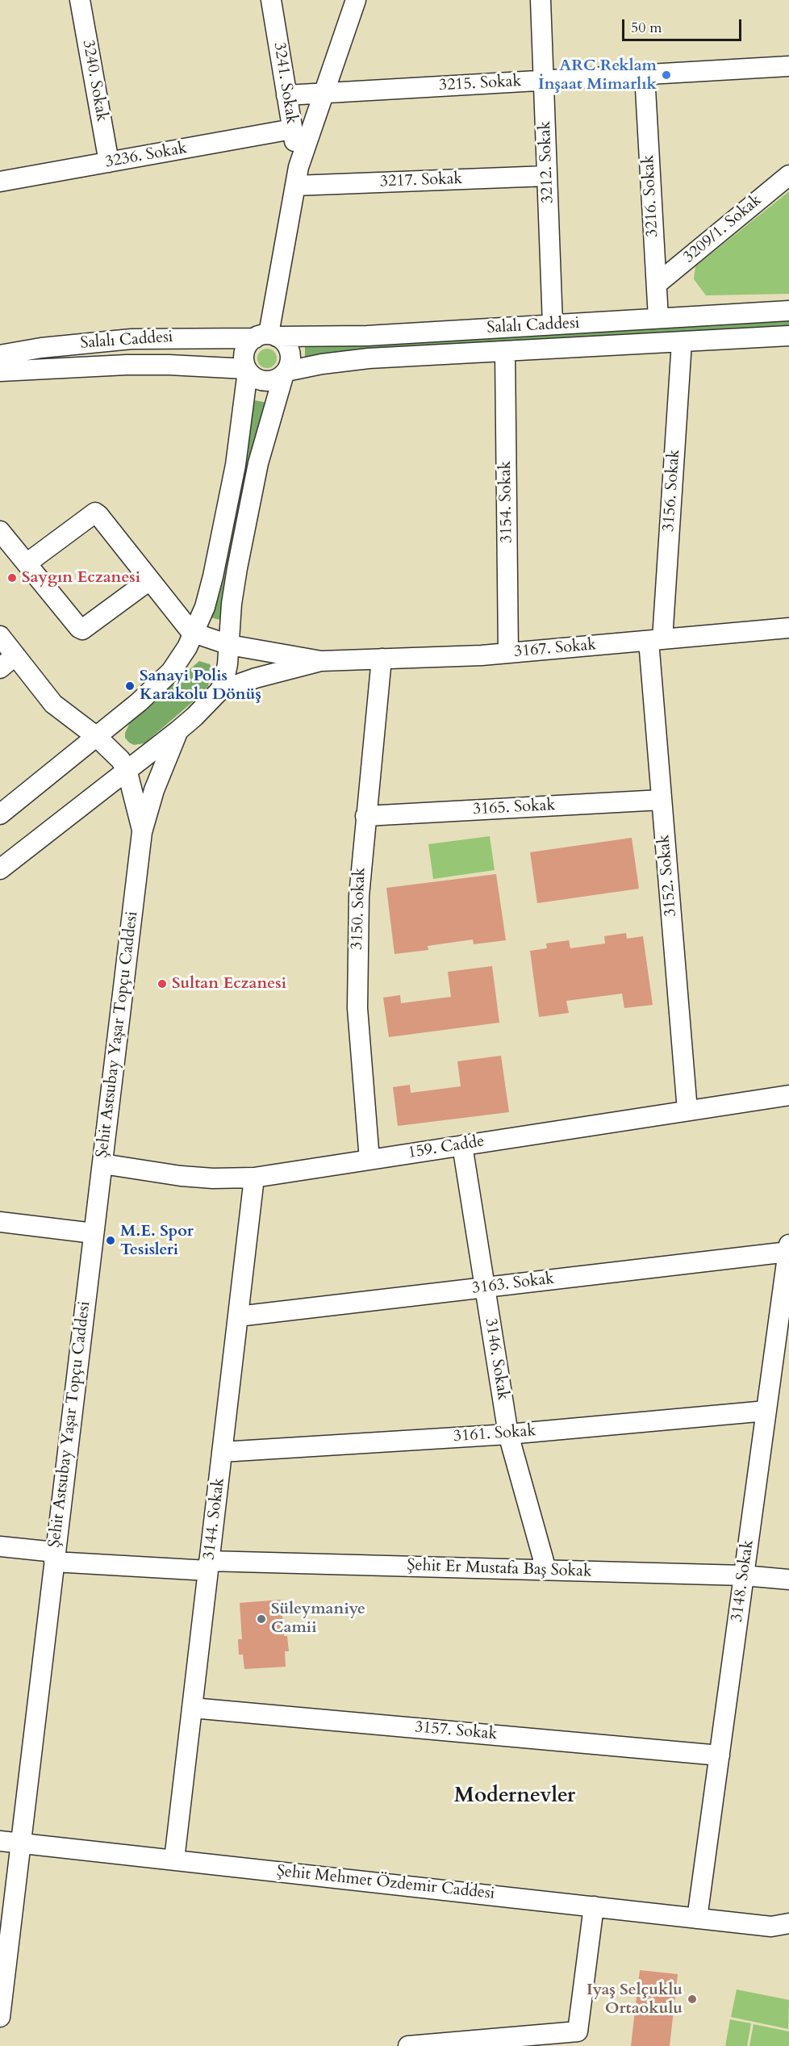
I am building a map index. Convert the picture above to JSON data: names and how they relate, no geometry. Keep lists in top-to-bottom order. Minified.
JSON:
{"streets":{"street":["3240. Sokak","3241. Sokak","3215. Sokak","3236. Sokak","3212. Sokak","3217. Sokak","3216. Sokak","3209/1. Sokak","Salalı Caddesi","3156. Sokak","3154. Sokak","3167. Sokak","3165. Sokak","3152. Sokak","3150. Sokak","Şehit Astsubay Yaşar Topçu Caddesi","159. Cadde","3163. Sokak","3146. Sokak","3161. Sokak","3144. Sokak","Şehit Er Mustafa Baş Sokak","3148. Sokak","3157. Sokak","Şehit Mehmet Özdemir Caddesi"]},"crossings":[["3240. Sokak","3236. Sokak"],["3241. Sokak","3215. Sokak"],["3241. Sokak","3236. Sokak"],["3215. Sokak","3212. Sokak"],["3215. Sokak","3216. Sokak"],["3212. Sokak","3217. Sokak"],["3212. Sokak","Salalı Caddesi"],["3216. Sokak","3209/1. Sokak"],["3216. Sokak","Salalı Caddesi"],["Salalı Caddesi","3156. Sokak"],["Salalı Caddesi","3154. Sokak"],["Salalı Caddesi","Şehit Astsubay Yaşar Topçu Caddesi"],["3156. Sokak","3167. Sokak"],["3156. Sokak","3152. Sokak"],["3154. Sokak","3167. Sokak"],["3167. Sokak","3152. Sokak"],["3167. Sokak","3150. Sokak"],["3167. Sokak","Şehit Astsubay Yaşar Topçu Caddesi"],["3165. Sokak","3152. Sokak"],["3165. Sokak","3150. Sokak"],["3152. Sokak","159. Cadde"],["3150. Sokak","159. Cadde"],["Şehit Astsubay Yaşar Topçu Caddesi","159. Cadde"],["Şehit Astsubay Yaşar Topçu Caddesi","Şehit Er Mustafa Baş Sokak"],["Şehit Astsubay Yaşar Topçu Caddesi","Şehit Mehmet Özdemir Caddesi"],["159. Cadde","3146. Sokak"],["159. Cadde","3144. Sokak"],["3163. Sokak","3146. Sokak"],["3163. Sokak","3144. Sokak"],["3163. Sokak","3148. Sokak"],["3146. Sokak","3161. Sokak"],["3146. Sokak","Şehit Er Mustafa Baş Sokak"],["3161. Sokak","3144. Sokak"],["3161. Sokak","3148. Sokak"],["3144. Sokak","Şehit Er Mustafa Baş Sokak"],["3144. Sokak","3157. Sokak"],["3144. Sokak","Şehit Mehmet Özdemir Caddesi"],["Şehit Er Mustafa Baş Sokak","3148. Sokak"],["3148. Sokak","3157. Sokak"],["3148. Sokak","Şehit Mehmet Özdemir Caddesi"]],"districts":["Modernevler"],"places":["ARC Reklam İnşaat Mimarlık","Saygın Eczanesi","Sanayi Polis Karakolu Dönüş","Sultan Eczanesi","M.E. Spor Tesisleri","Süleymaniye Camii","Iyaş Selçuklu Ortaokulu"],"scale_bar":"50 m"}
